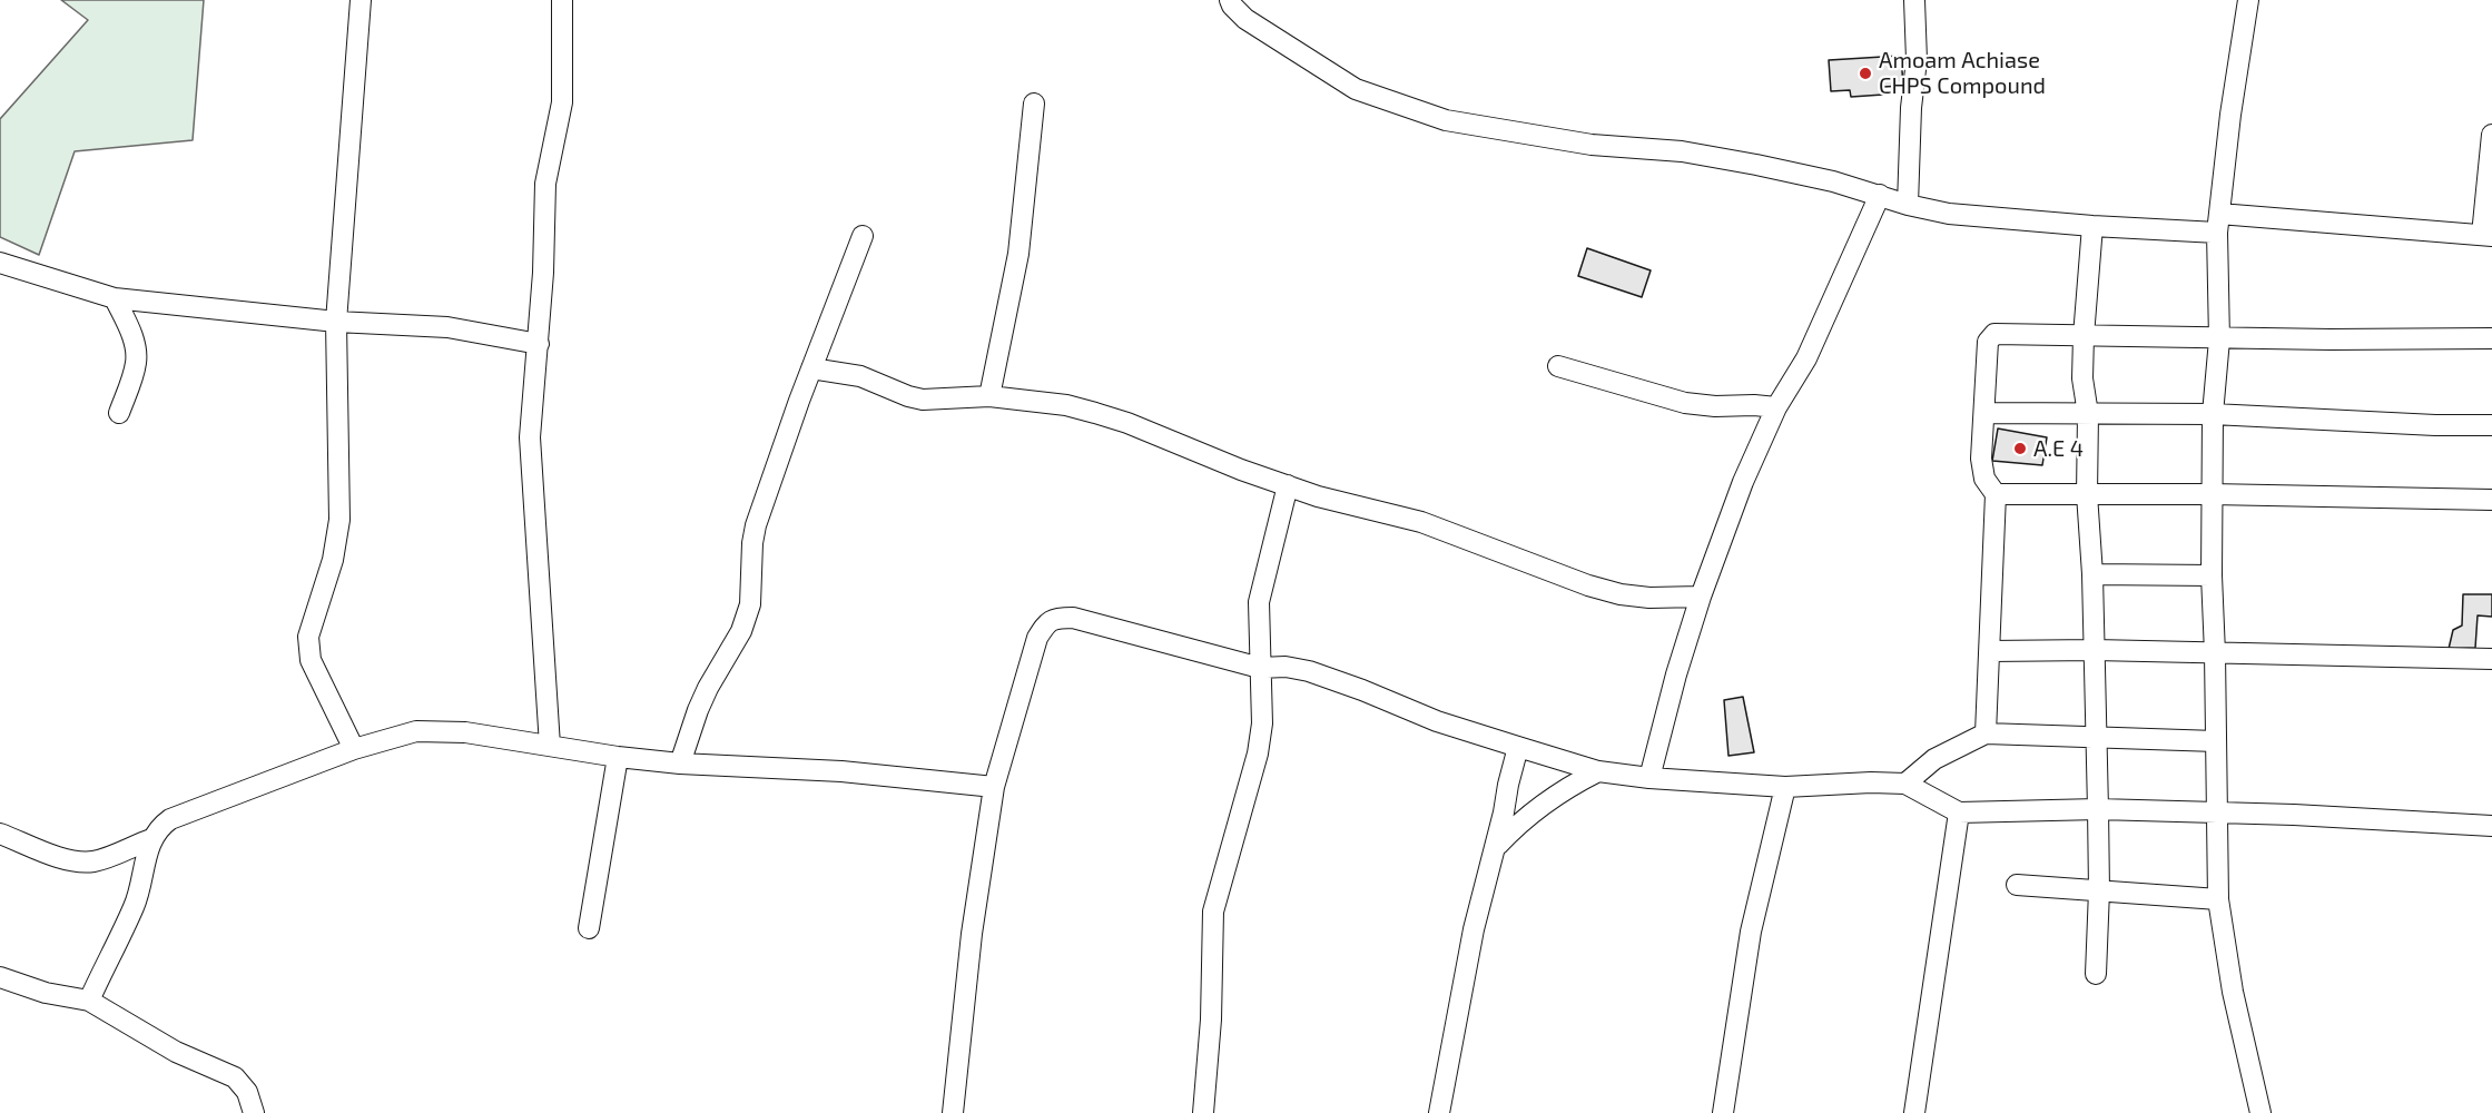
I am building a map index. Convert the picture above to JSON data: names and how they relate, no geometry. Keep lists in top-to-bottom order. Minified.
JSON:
{"places":["Amoam Achiase CHPS Compound","A.E 4"]}
